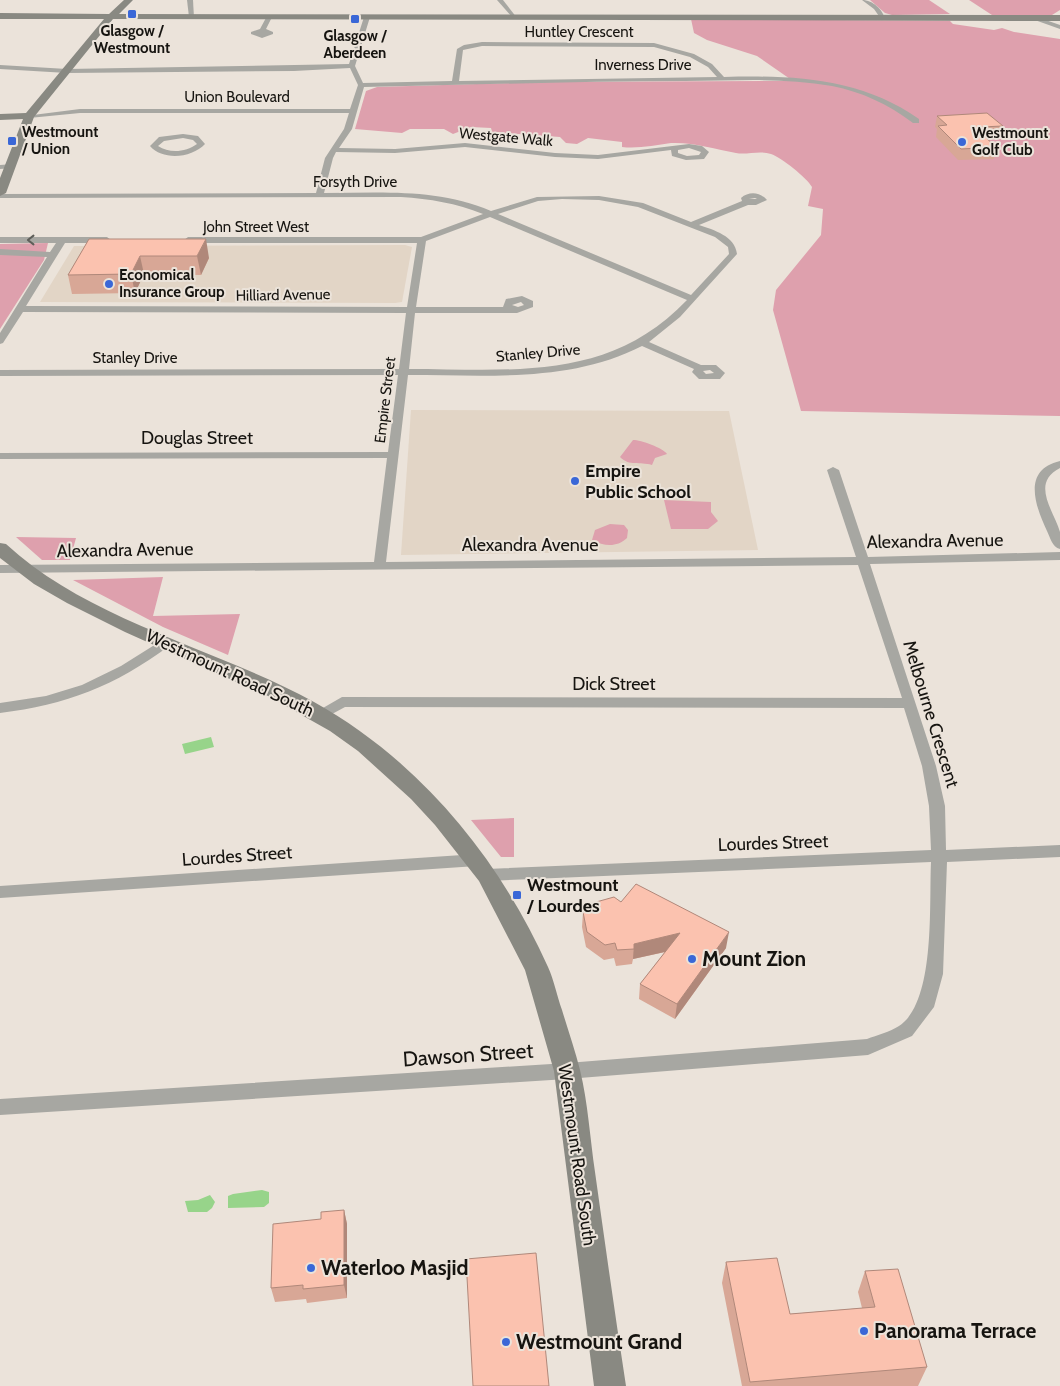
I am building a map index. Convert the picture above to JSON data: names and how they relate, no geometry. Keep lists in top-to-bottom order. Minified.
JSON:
{"streets":{"street":["Huntley Crescent","Inverness Drive","Union Boulevard","Westgate Walk","Forsyth Drive","John Street West","Hilliard Avenue","Stanley Drive","Empire Street","Douglas Street","Alexandra Avenue","Westmount Road South","Dick Street","Melbourne Crescent","Lourdes Street","Dawson Street"]},"crossings":[["Huntley Crescent","Inverness Drive"],["Forsyth Drive","Stanley Drive"],["John Street West","Stanley Drive"],["John Street West","Empire Street"],["Hilliard Avenue","Empire Street"],["Stanley Drive","Empire Street"],["Empire Street","Douglas Street"],["Empire Street","Alexandra Avenue"],["Alexandra Avenue","Westmount Road South"],["Alexandra Avenue","Melbourne Crescent"],["Westmount Road South","Dick Street"],["Westmount Road South","Lourdes Street"],["Westmount Road South","Dawson Street"],["Dick Street","Melbourne Crescent"],["Melbourne Crescent","Lourdes Street"],["Melbourne Crescent","Dawson Street"]],"places":{"transit":["Glasgow / Westmount","Glasgow / Aberdeen","Westmount / Union","Westmount / Lourdes"],"other":["Westmount Golf Club","Economical Insurance Group","Empire Public School","Mount Zion","Waterloo Masjid","Panorama Terrace","Westmount Grand"]}}
